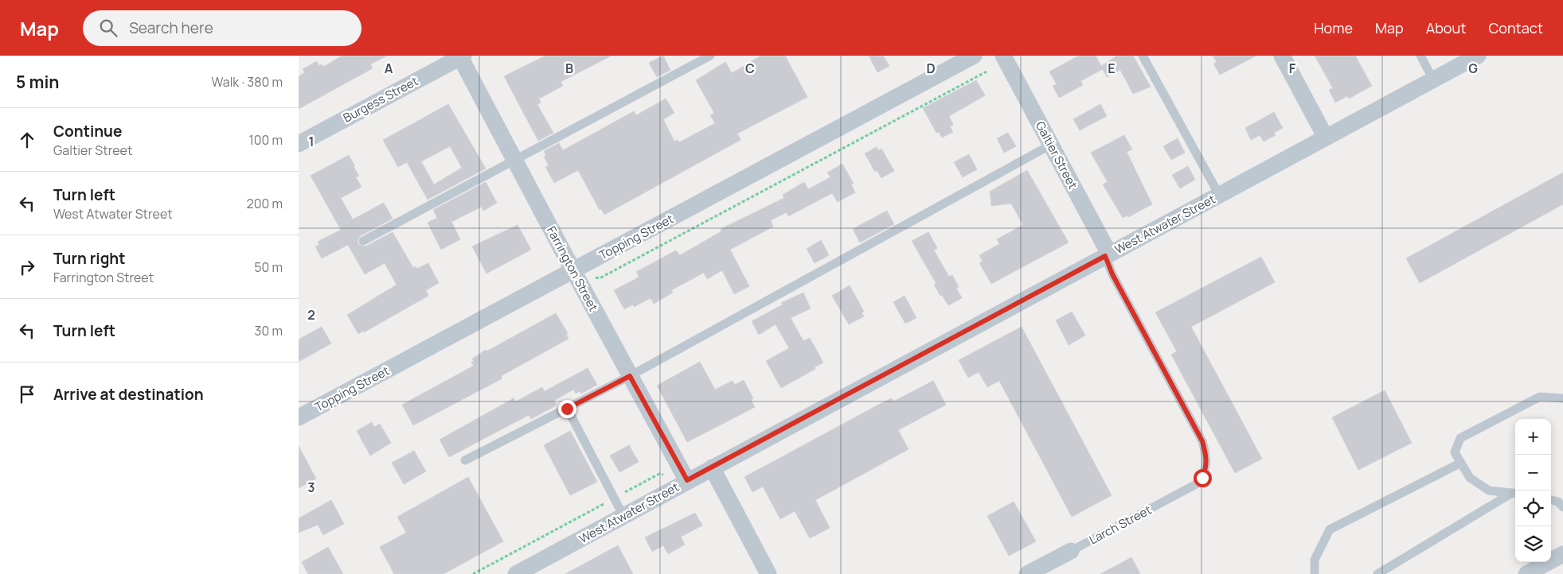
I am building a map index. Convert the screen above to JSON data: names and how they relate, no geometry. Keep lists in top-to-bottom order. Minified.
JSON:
{"streets":{"street":["Burgess Street","Galtier Street","West Atwater Street","Topping Street","Farrington Street","Larch Street"]},"crossings":[["Burgess Street","Farrington Street"],["Galtier Street","West Atwater Street"],["Galtier Street","Larch Street"],["West Atwater Street","Farrington Street"],["Topping Street","Farrington Street"]],"page":{"header":"Map","search":"Search here","nav":["Home","Map","About","Contact"],"heading":["5 min","Walk · 380 m"],"list":[["Continue","Galtier Street","100 m"],["Turn left","West Atwater Street","200 m"],["Turn right","Farrington Street","50 m"],["Turn left","30 m"],"Arrive at destination"],"map_buttons":["+","−"]},"grid":{"columns":["A","B","C","D","E","F","G"],"rows":["1","2","3"]}}
